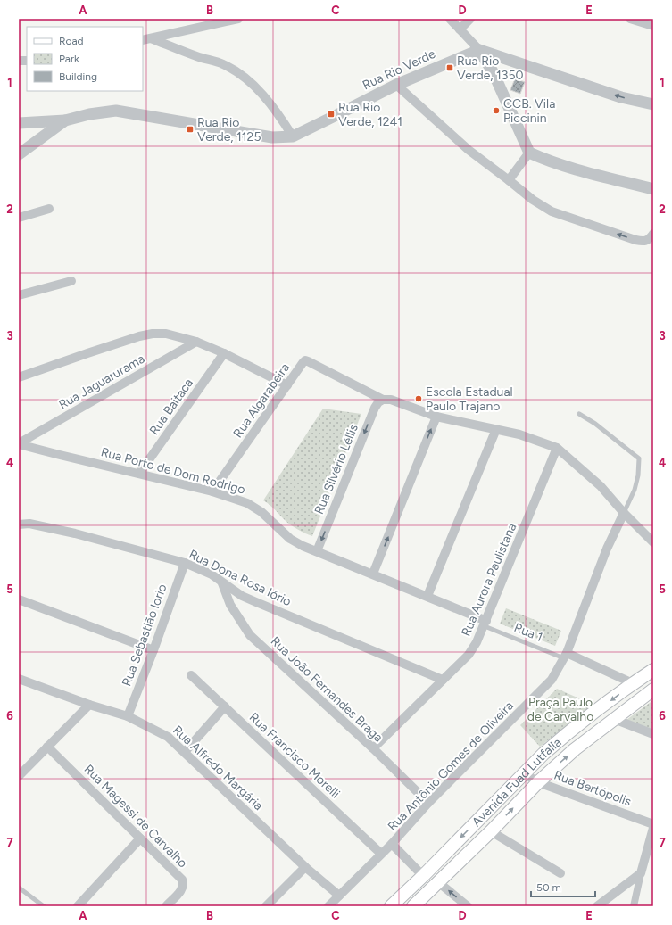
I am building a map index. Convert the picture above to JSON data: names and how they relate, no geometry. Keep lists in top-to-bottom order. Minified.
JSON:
{"streets":{"main road":["Avenida Fuad Lutfalla"],"street":["Rua Rio Verde","Rua Jaguarurama","Rua Algarabeira","Rua Baitaca","Rua Silvério Léllis","Rua Porto de Dom Rodrigo","Rua Dona Rosa Iório","Rua Aurora Paulistana","Rua Sebastião Iorio","Rua João Fernandes Braga","Rua Francisco Morelli","Rua Antônio Gomes de Oliveira","Rua Alfredo Margária","Rua Bertópolis","Rua Magessi de Carvalho"],"lane":["Rua 1"]},"crossings":[["Rua Jaguarurama","Rua Porto de Dom Rodrigo"],["Rua Algarabeira","Rua Silvério Léllis"],["Rua Algarabeira","Rua Porto de Dom Rodrigo"],["Rua Baitaca","Rua Porto de Dom Rodrigo"],["Rua Silvério Léllis","Rua Porto de Dom Rodrigo"],["Rua Porto de Dom Rodrigo","Rua Aurora Paulistana"],["Rua Porto de Dom Rodrigo","Rua 1"],["Rua Dona Rosa Iório","Rua Aurora Paulistana"],["Rua Dona Rosa Iório","Rua Sebastião Iorio"],["Rua Dona Rosa Iório","Rua João Fernandes Braga"],["Rua Aurora Paulistana","Rua 1"],["Rua Aurora Paulistana","Rua João Fernandes Braga"],["Rua 1","Rua Antônio Gomes de Oliveira"],["Rua Sebastião Iorio","Rua Alfredo Margária"],["Rua João Fernandes Braga","Rua Antônio Gomes de Oliveira"],["Rua Francisco Morelli","Rua Antônio Gomes de Oliveira"],["Rua Antônio Gomes de Oliveira","Rua Alfredo Margária"],["Avenida Fuad Lutfalla","Rua Bertópolis"]],"parks":["Praça Paulo de Carvalho"],"places":{"transit":["Rua Rio Verde, 1350","Rua Rio Verde, 1241","Rua Rio Verde, 1125"],"other":["CCB. Vila Piccinin","Escola Estadual Paulo Trajano"]},"legend":["Road","Park","Building"],"scale_bar":"50 m","grid":{"columns":["A","B","C","D","E"],"rows":["1","2","3","4","5","6","7"]}}
